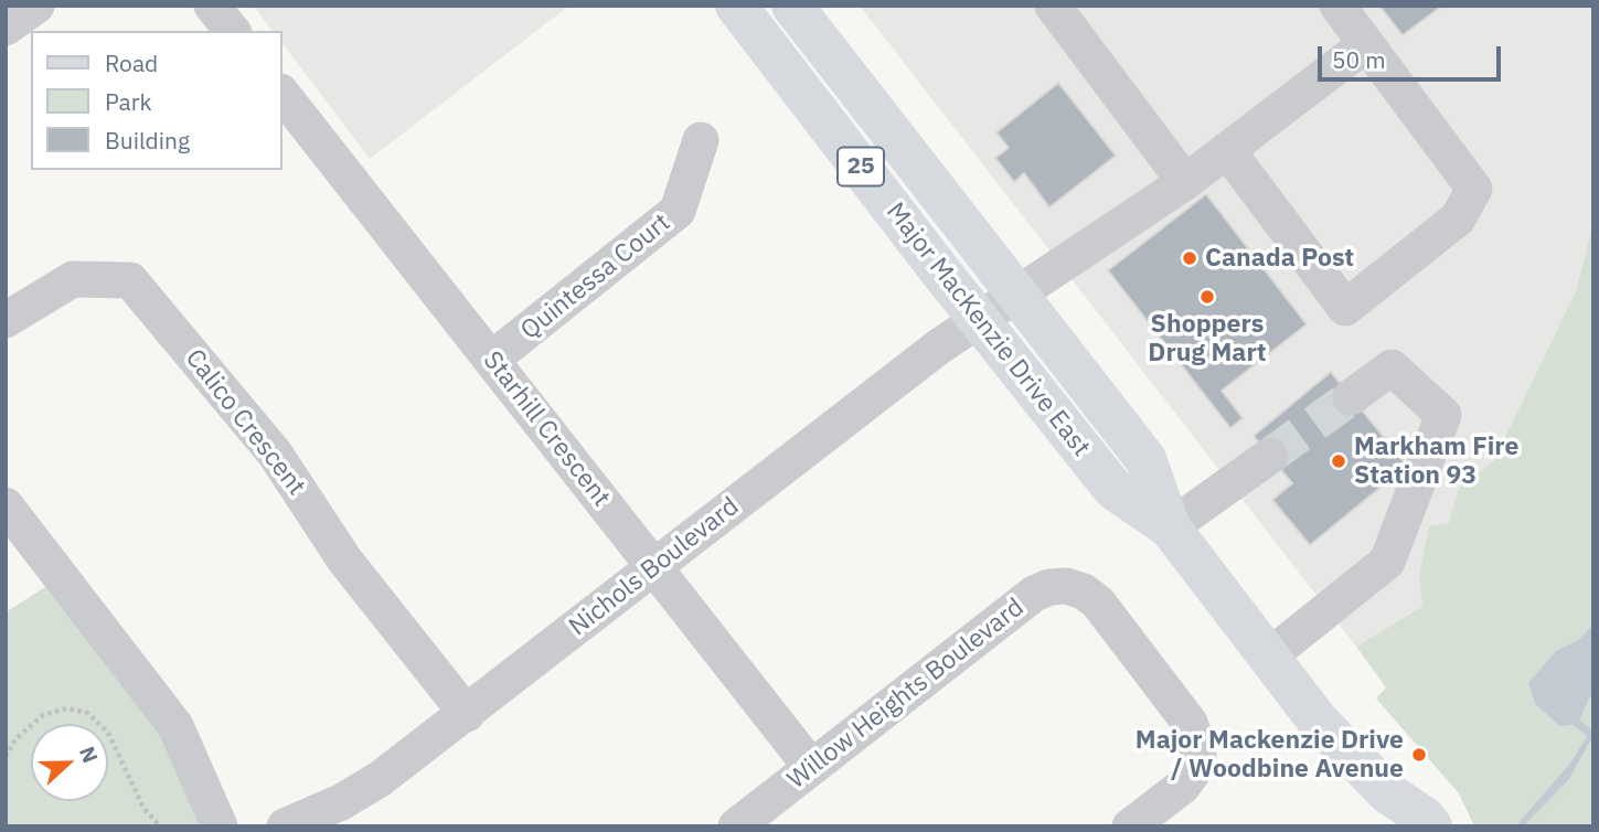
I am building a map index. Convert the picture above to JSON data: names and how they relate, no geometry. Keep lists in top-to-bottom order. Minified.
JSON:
{"streets":{"main road":["25","Major MacKenzie Drive East"],"street":["Quintessa Court","Calico Crescent","Starhill Crescent","Nichols Boulevard","Willow Heights Boulevard"]},"crossings":[["Quintessa Court","Starhill Crescent"],["Major MacKenzie Drive East","Nichols Boulevard"],["Calico Crescent","Nichols Boulevard"],["Starhill Crescent","Nichols Boulevard"],["Starhill Crescent","Willow Heights Boulevard"]],"places":["Canada Post","Shoppers Drug Mart","Markham Fire Station 93","Major Mackenzie Drive / Woodbine Avenue"],"legend":["Road","Park","Building"],"scale_bar":"50 m","north":"right"}
